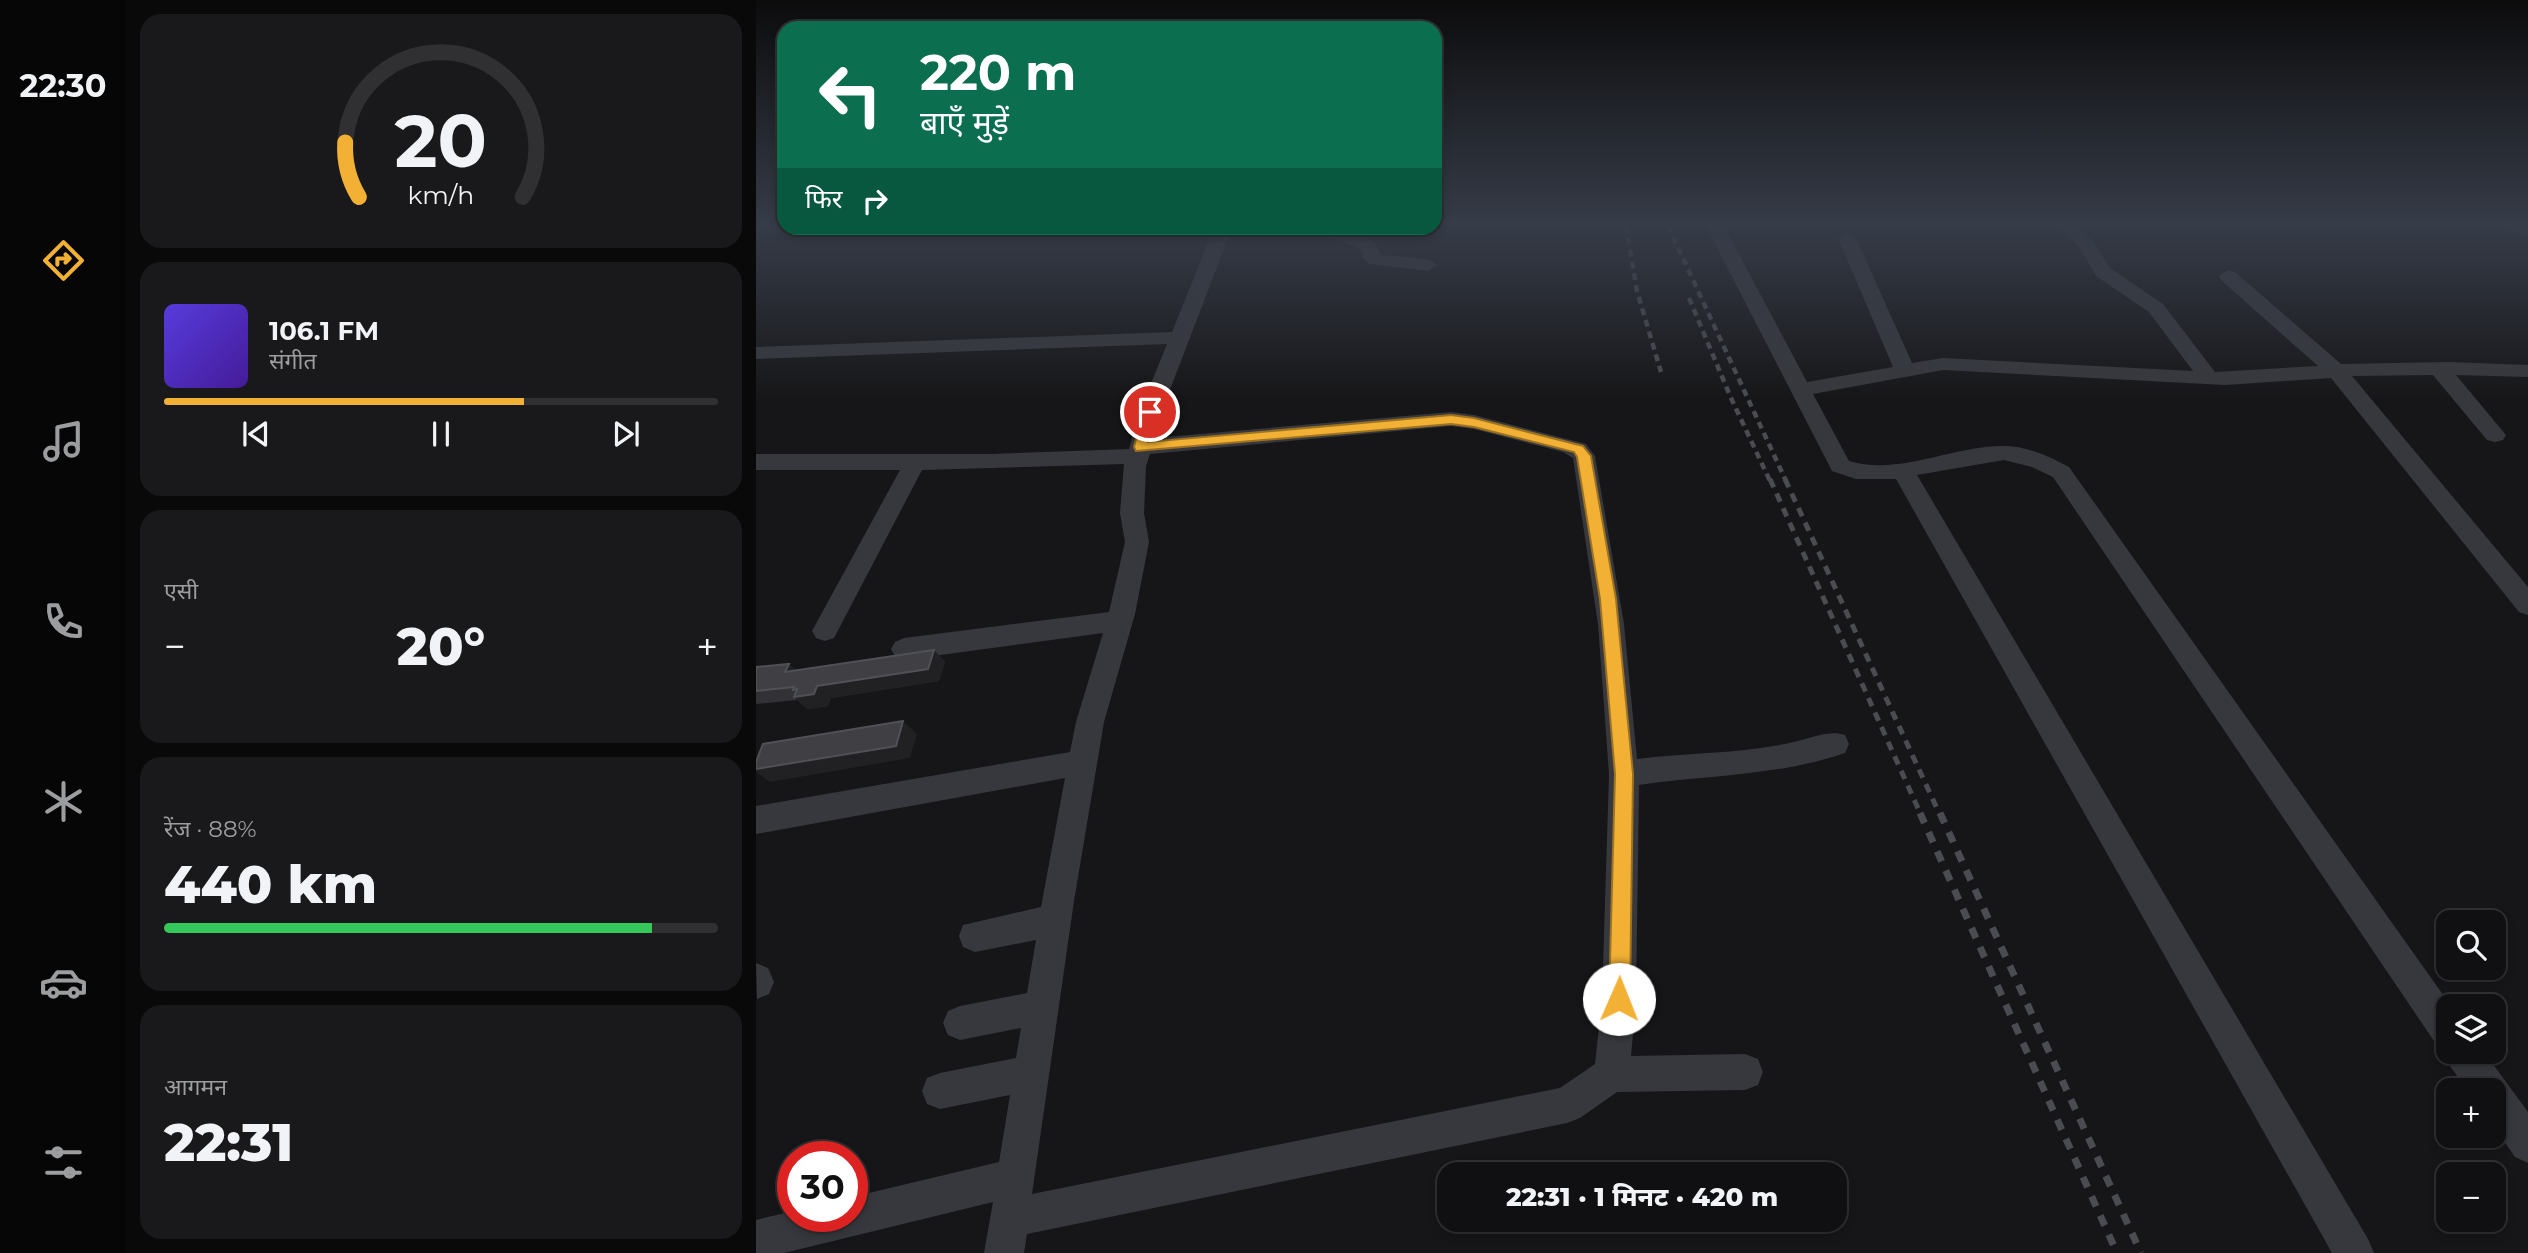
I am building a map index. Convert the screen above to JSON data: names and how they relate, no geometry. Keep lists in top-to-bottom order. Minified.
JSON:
{"page":{"tabs":"22:30","turn":["220 m","बाएँ मुड़ें"],"then":"फिर","song":["106.1 FM","संगीत"],"tile":["एसी",["रेंज · 88%","440 km"],["आगमन","22:31"]],"heat":["−","20°","+"],"map_buttons":["+","−"],"limit":"30","trip":"22:31 · 1 मिनट · 420 m","gauge":["20","km/h"]}}
